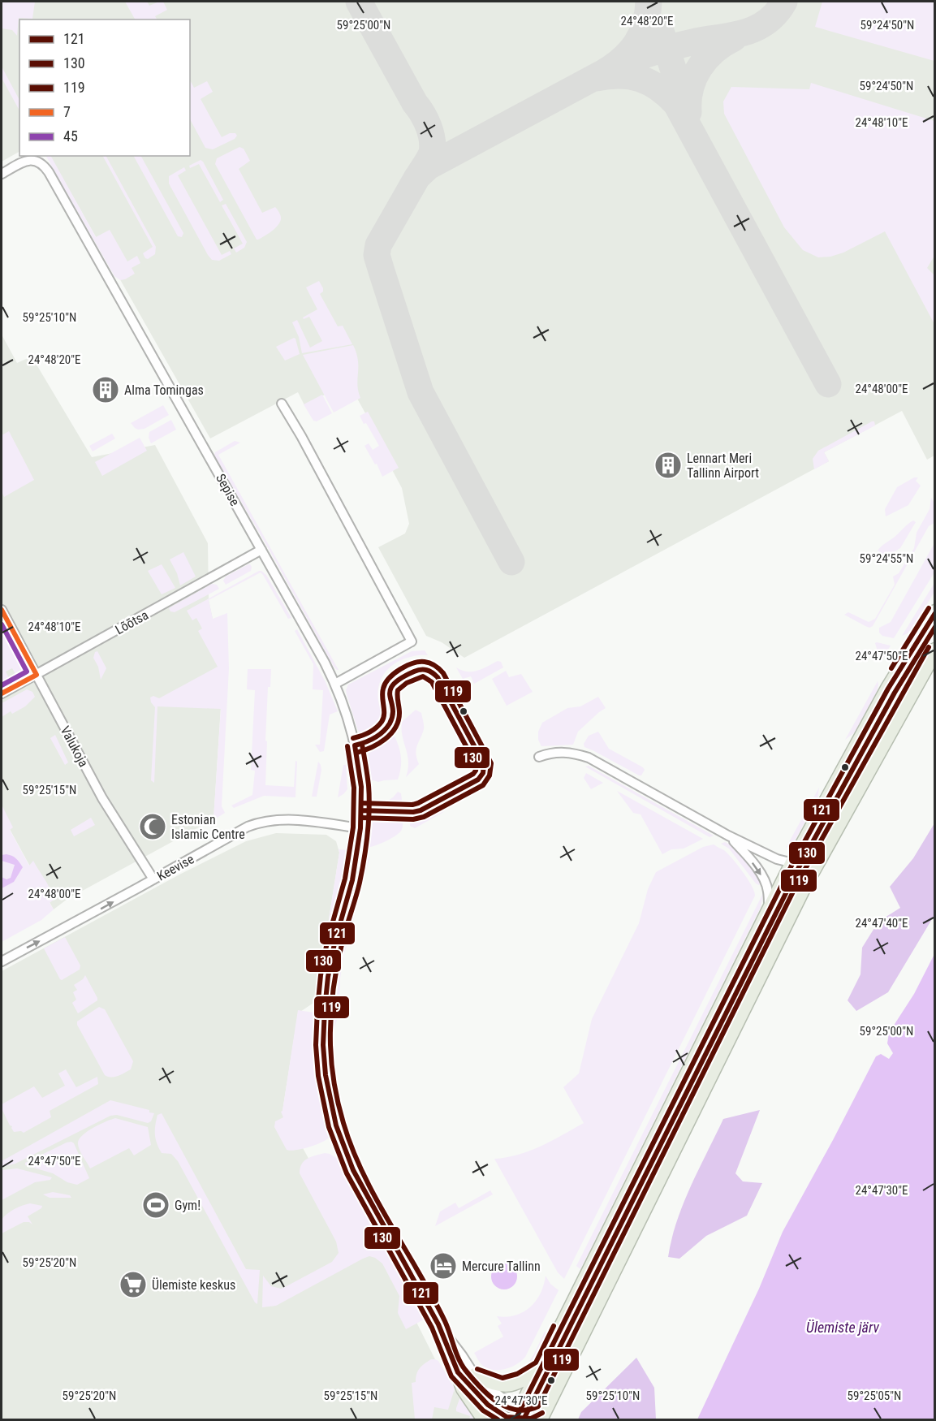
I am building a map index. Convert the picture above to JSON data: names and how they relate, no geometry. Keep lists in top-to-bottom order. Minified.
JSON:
{"streets":{"street":["Sepise","Lõõtsa","Valukoja","Keevise"]},"crossings":[["Sepise","Lõõtsa"],["Sepise","Keevise"],["Lõõtsa","Valukoja"],["Valukoja","Keevise"]],"one_way":["Keevise"],"water":["Ülemiste järv"],"places":{"building":["Alma Tomingas","Lennart Meri Tallinn Airport"],"mosque":["Estonian Islamic Centre"],"sports":["Gym!"],"hotel":["Mercure Tallinn"],"supermarket":["Ülemiste keskus"]},"lines":["transit line 119","transit line 7","transit line 121","transit line 45","transit line 130"],"legend":["121","130","119","7","45"],"coordinates":["24°48'20\"E","59°25'00\"N","59°24'50\"N","24°48'10\"E","59°25'10\"N","24°48'00\"E","59°24'55\"N","24°47'50\"E","59°25'15\"N","24°47'40\"E","24°47'30\"E","59°25'20\"N","59°25'05\"N"]}
